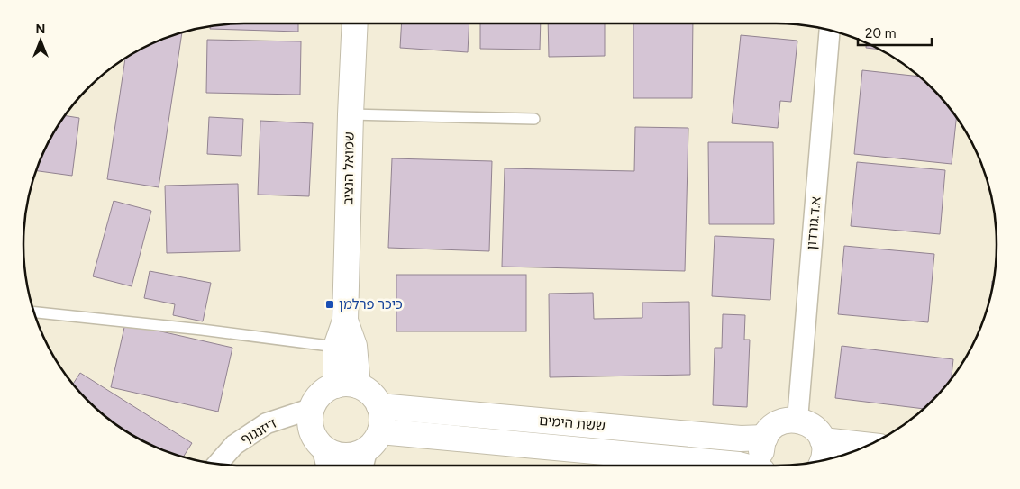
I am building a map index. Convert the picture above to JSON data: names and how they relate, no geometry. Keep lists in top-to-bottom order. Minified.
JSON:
{"streets":{"street":["שמואל הנציב","א.ד.גורדון","ששת הימים","דיזנגוף"]},"crossings":[["שמואל הנציב","ששת הימים"],["שמואל הנציב","דיזנגוף"],["ששת הימים","דיזנגוף"]],"places":{"transit":["כיכר פרלמן"]},"scale_bar":"20 m","north":"top"}
